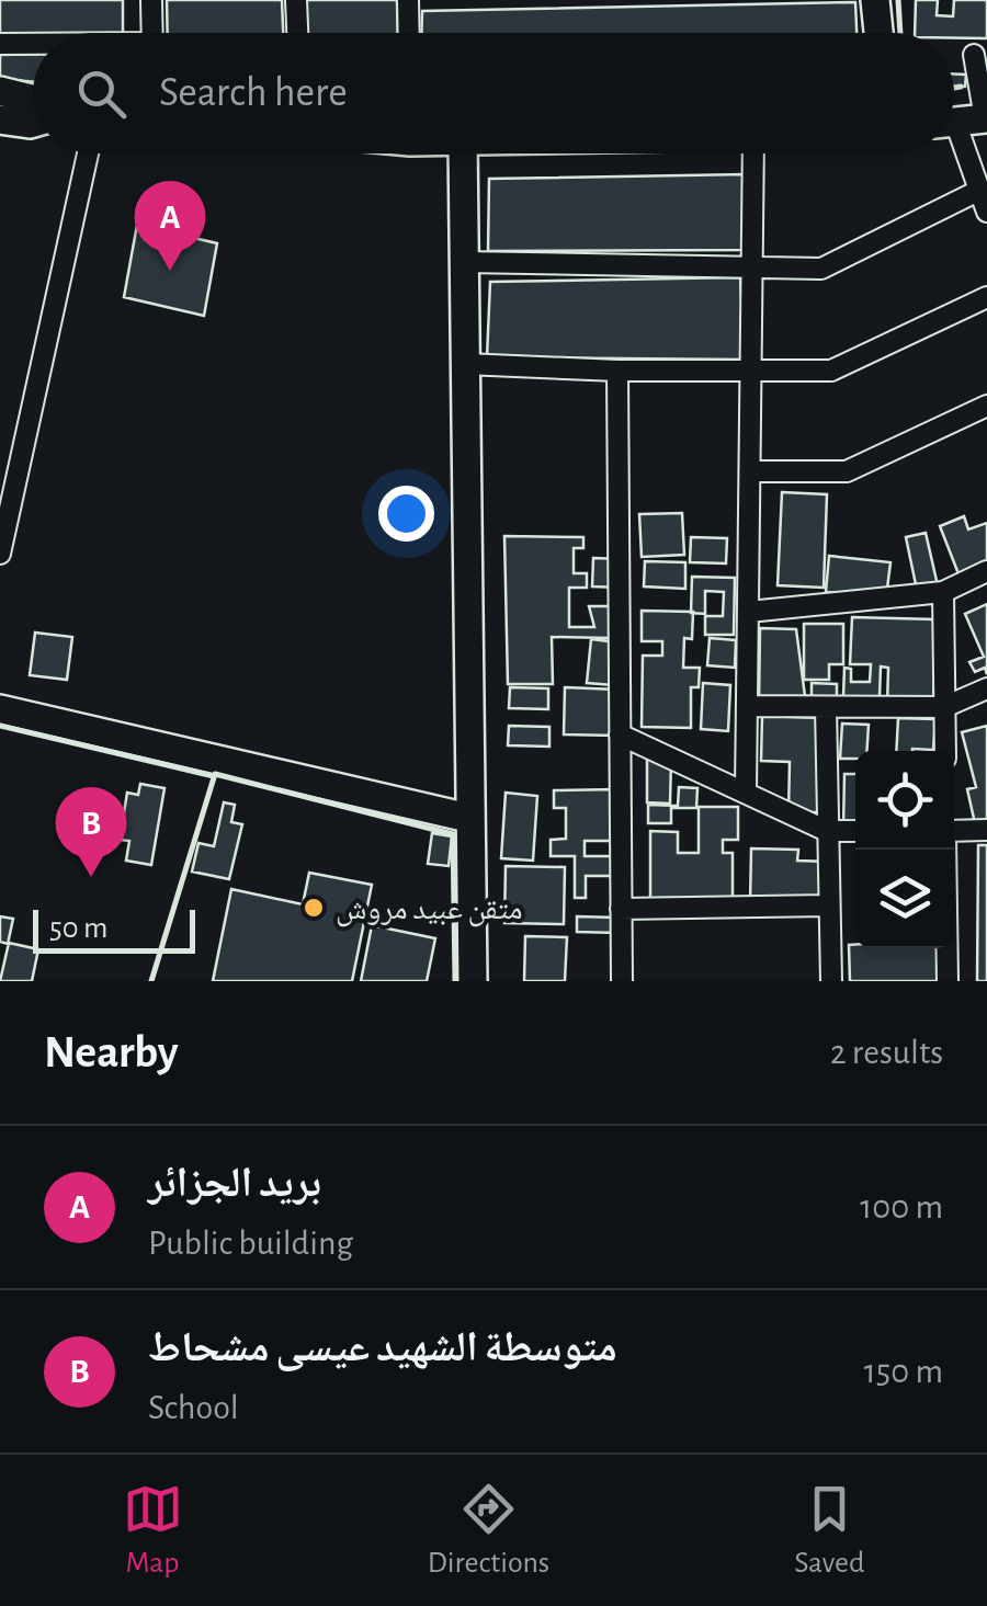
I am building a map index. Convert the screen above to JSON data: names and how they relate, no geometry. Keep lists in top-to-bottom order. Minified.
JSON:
{"places":["متقن عبيد مروش"],"scale_bar":"50 m","page":{"search":"Search here","pins":["A","B"],"scale":"50 m","heading":["Nearby","2 results"],"list":[{"mark":"A","name":"بريد الجزائر","note":"Public building","value":"100 m"},{"mark":"B","name":"متوسطة الشهيد عيسى مشحاط","note":"School","value":"150 m"}],"nav":["Map","Directions","Saved"]}}
